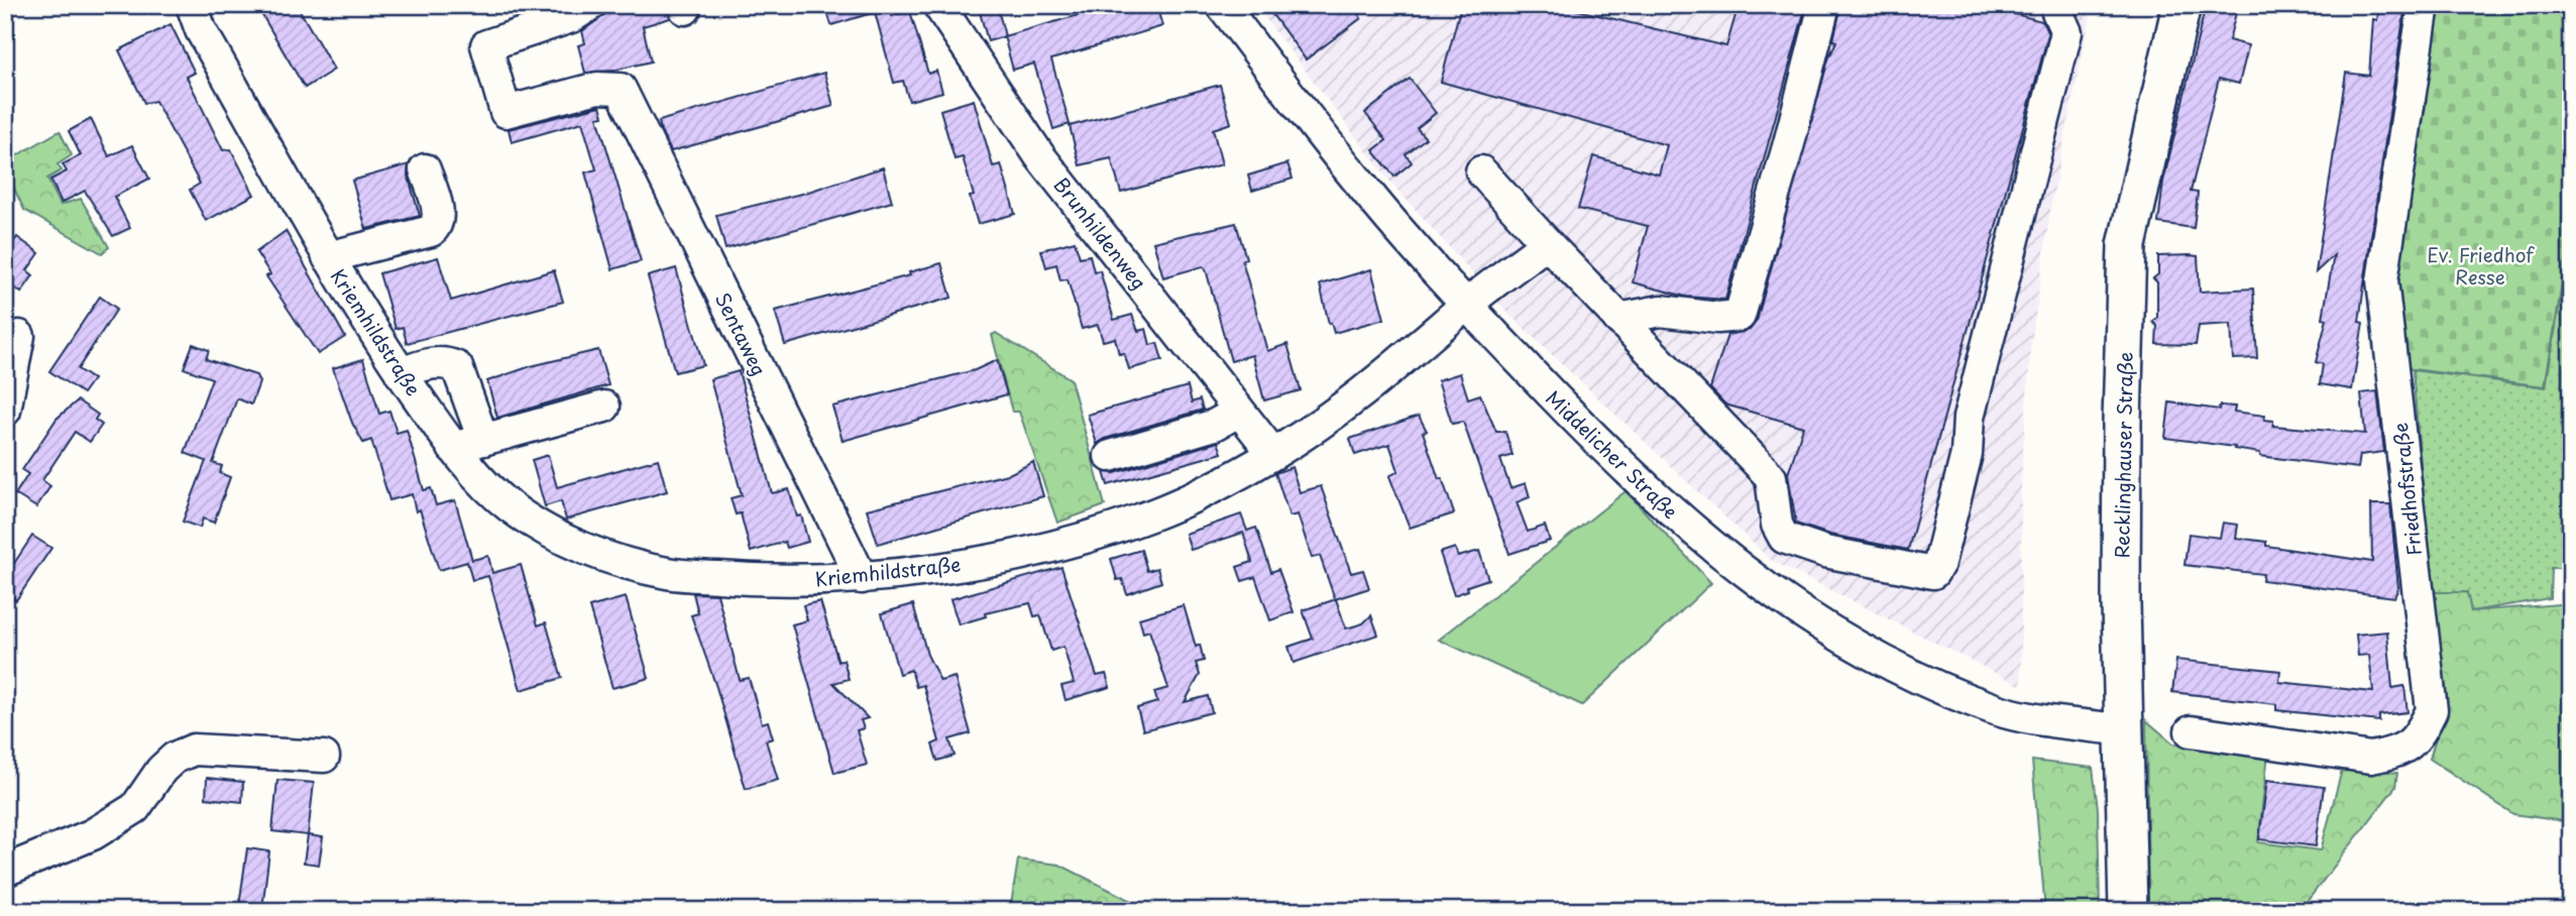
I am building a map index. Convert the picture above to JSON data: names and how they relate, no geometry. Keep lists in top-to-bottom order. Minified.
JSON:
{"streets":{"main road":["Recklinghauser Straße"],"street":["Brunhildenweg","Kriemhildstraße","Sentaweg","Middelicher Straße","Friedhofstraße"]},"crossings":[["Brunhildenweg","Kriemhildstraße"],["Kriemhildstraße","Sentaweg"],["Kriemhildstraße","Middelicher Straße"],["Middelicher Straße","Recklinghauser Straße"]],"parks":["Ev. Friedhof Resse"]}
